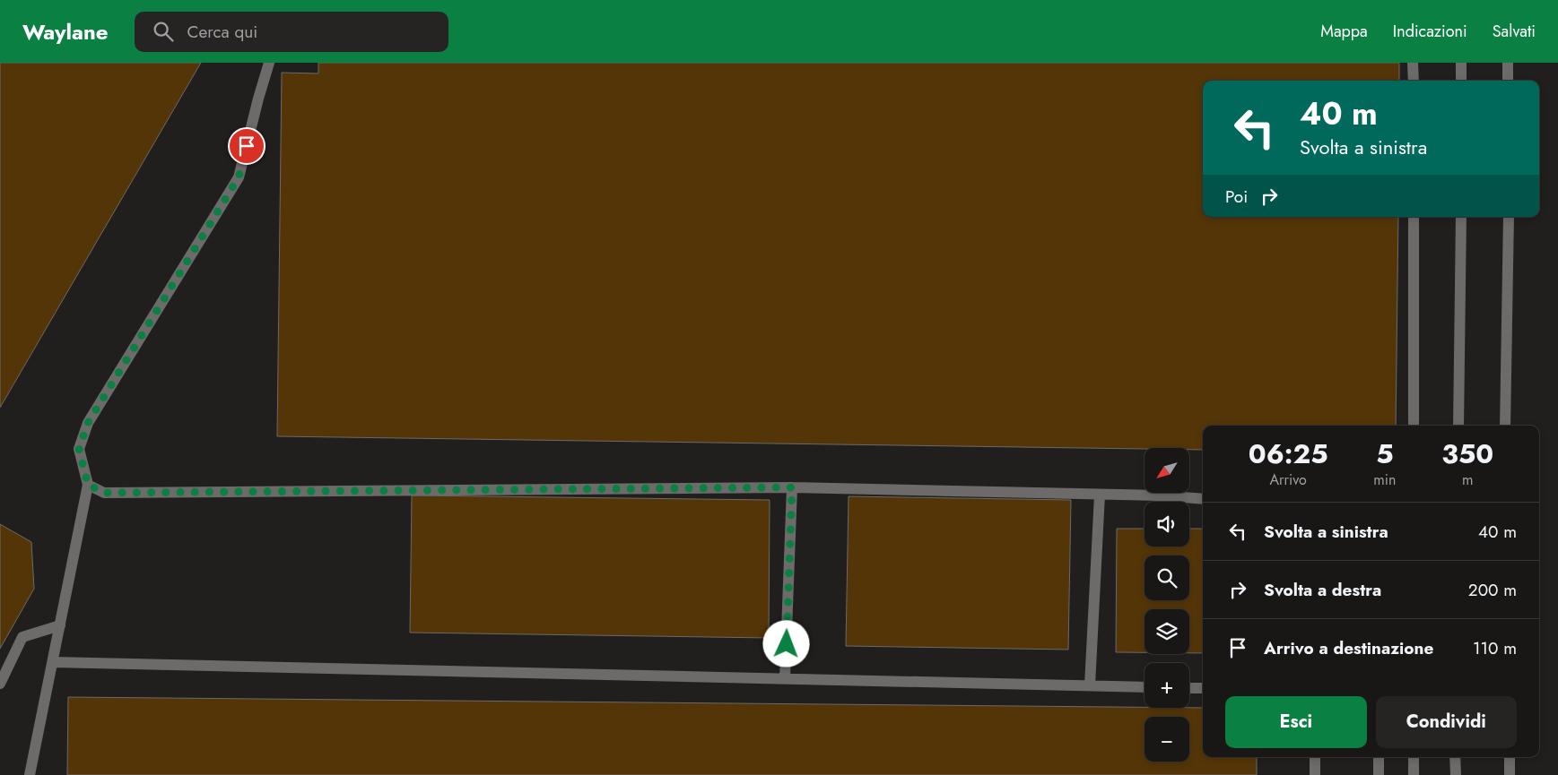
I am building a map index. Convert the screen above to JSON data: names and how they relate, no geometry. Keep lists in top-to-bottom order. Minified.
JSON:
{"north":"bottom left","page":{"header":"Waylane","search":"Cerca qui","nav":["Mappa","Indicazioni","Salvati"],"turn":["40 m","Svolta a sinistra"],"then":"Poi","eta":["06:25","Arrivo","5","min","350","m"],"map_buttons":["+","−"],"list":[{"name":"Svolta a sinistra","value":"40 m"},{"name":"Svolta a destra","value":"200 m"},{"name":"Arrivo a destinazione","value":"110 m"}],"buttons":["Esci","Condividi"]}}
